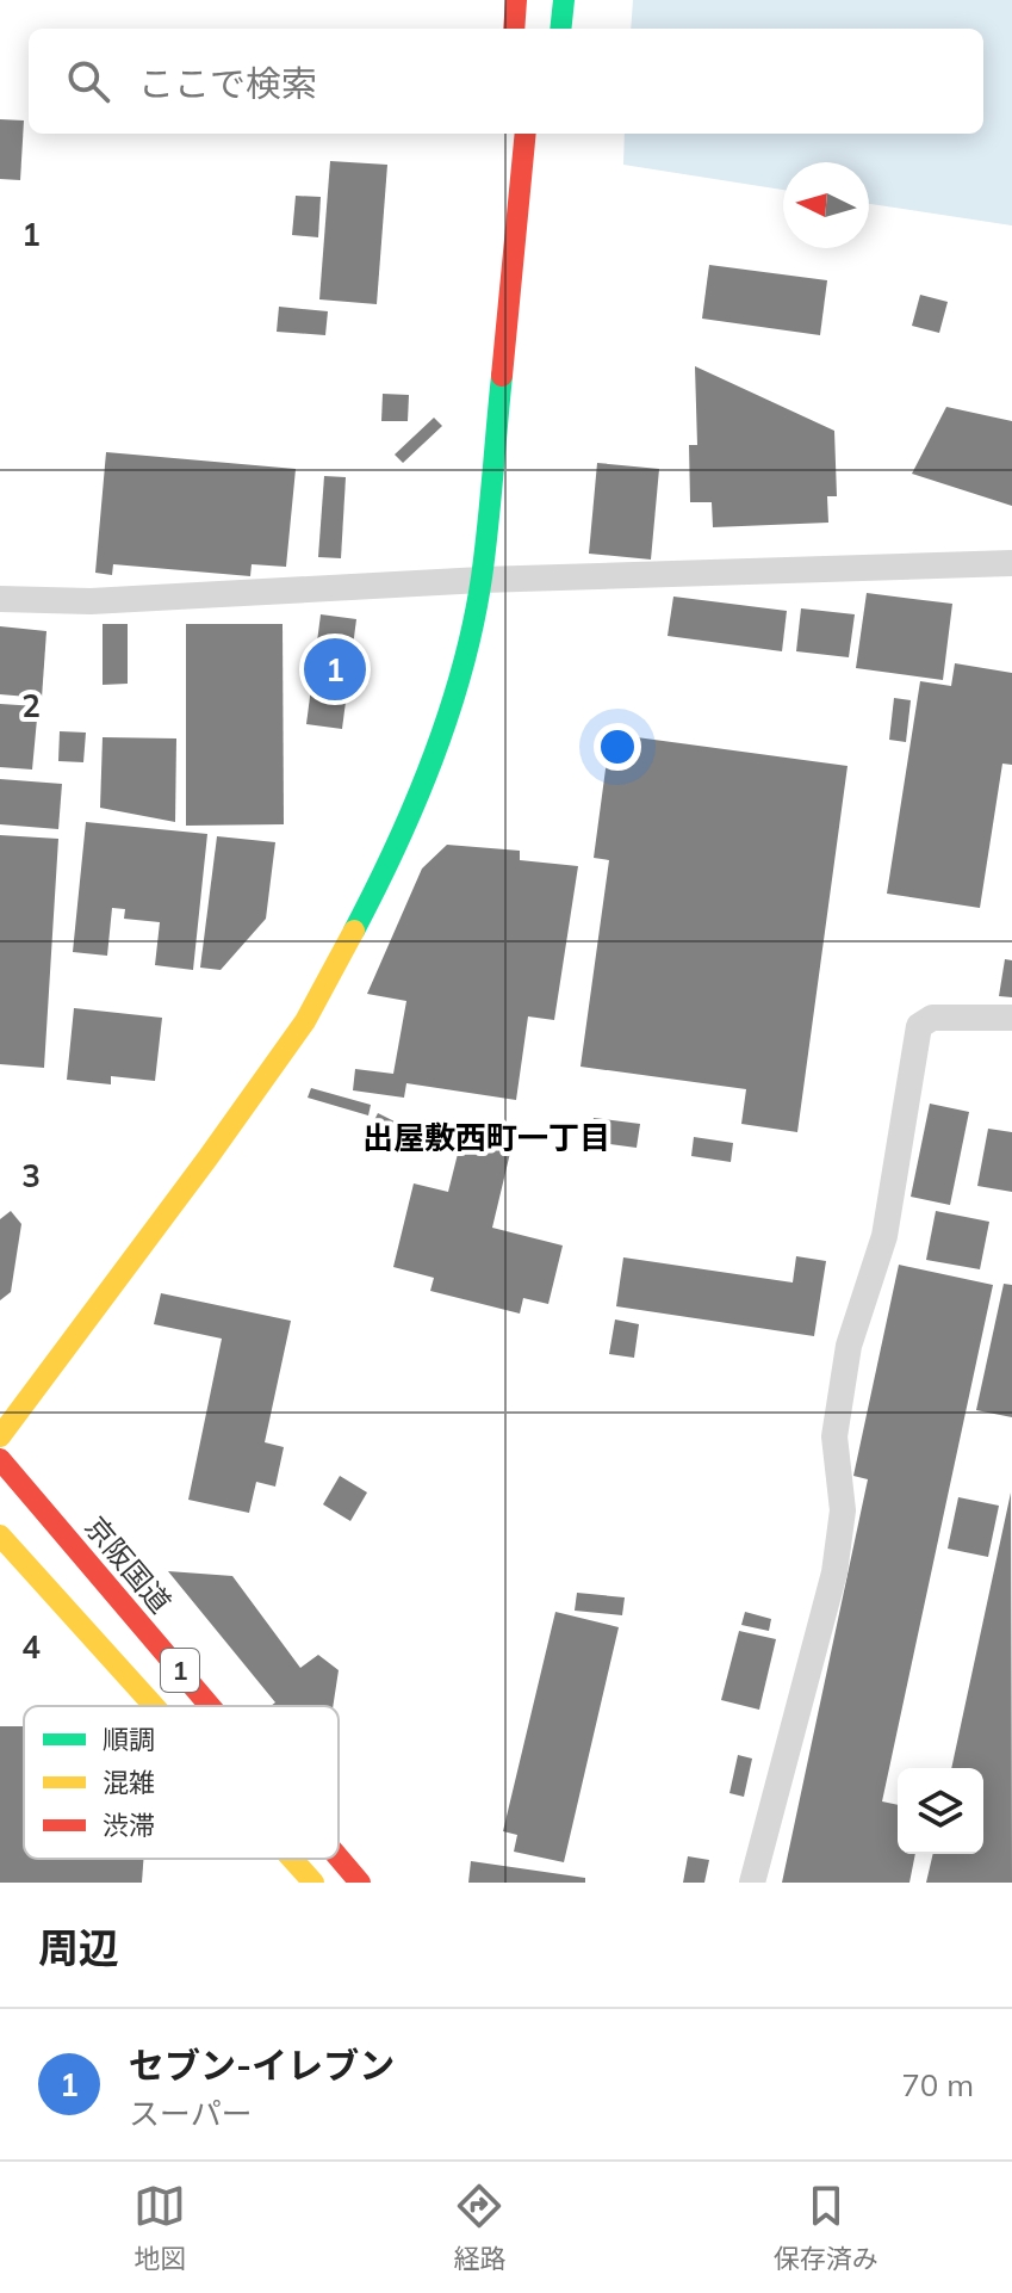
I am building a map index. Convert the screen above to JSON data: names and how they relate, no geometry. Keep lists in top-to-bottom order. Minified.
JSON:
{"streets":{"main road":["京阪国道","1"]},"districts":["出屋敷西町一丁目"],"legend":["順調","混雑","渋滞"],"north":"left","page":{"search":"ここで検索","pins":"1","heading":"周辺","list":[{"mark":"1","name":"セブン-イレブン","note":"スーパー","value":"70 m"}],"nav":["地図","経路","保存済み"]},"grid":{"rows":["1","2","3","4"]}}
